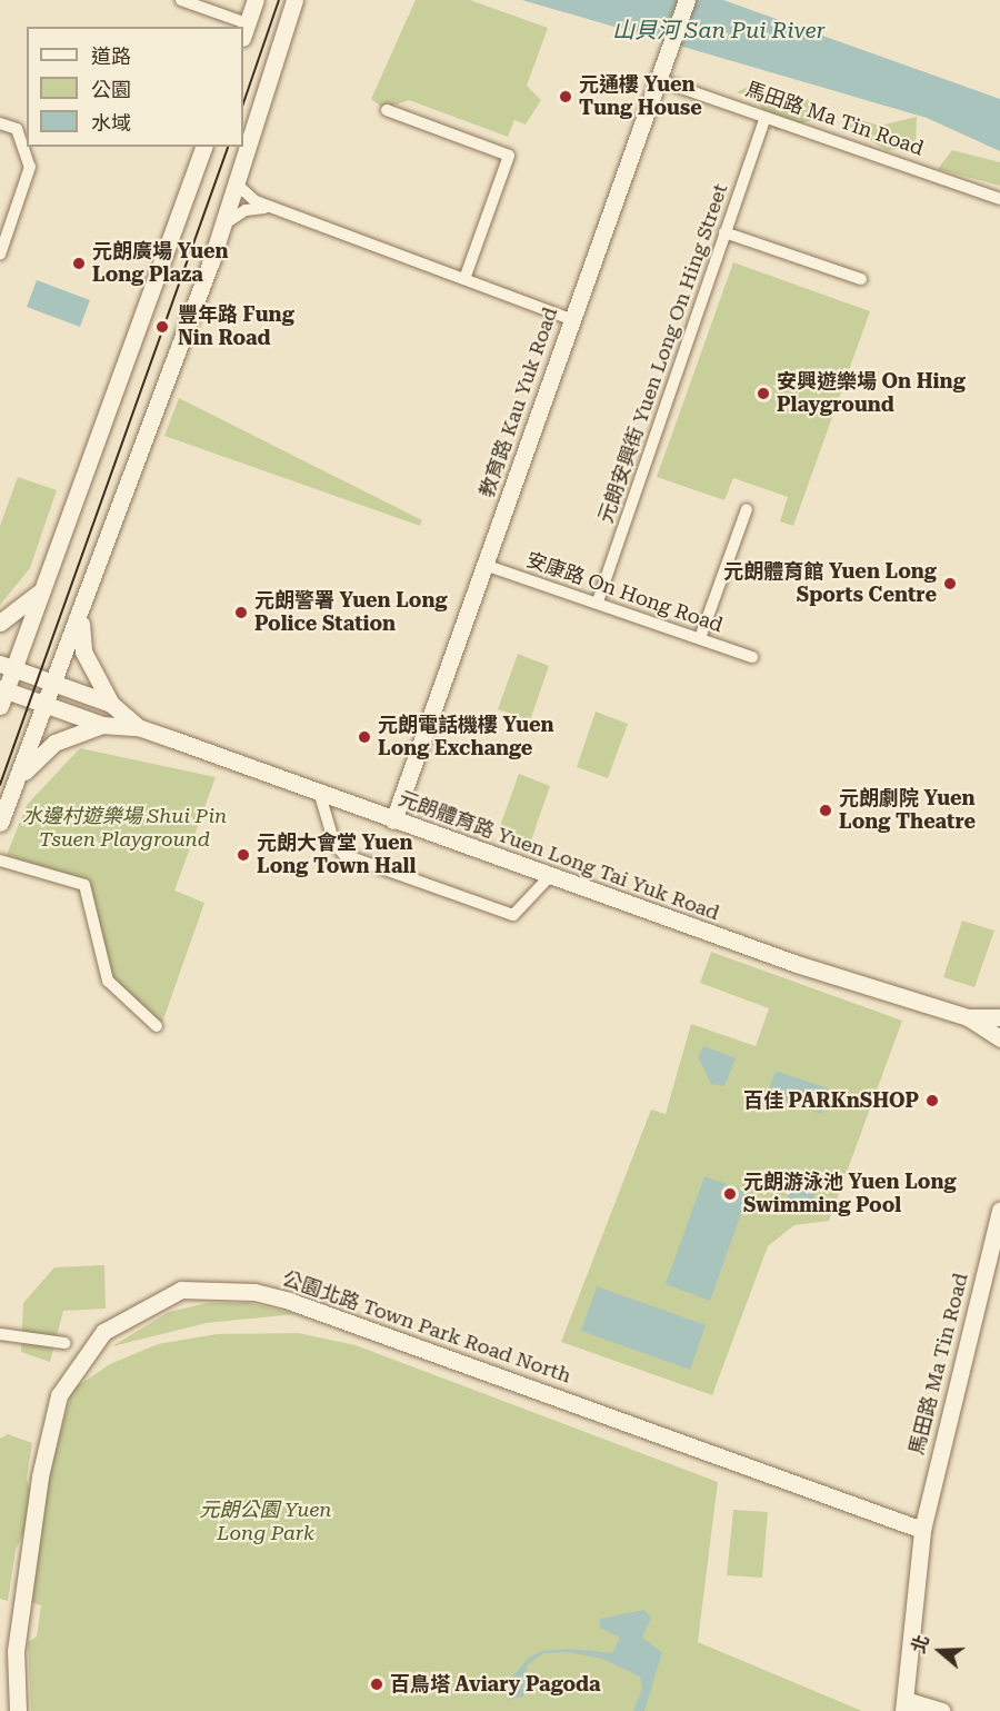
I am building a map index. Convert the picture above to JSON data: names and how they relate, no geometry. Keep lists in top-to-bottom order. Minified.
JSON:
{"streets":{"main road":["馬田路 Ma Tin Road","教育路 Kau Yuk Road","元朗體育路 Yuen Long Tai Yuk Road","公園北路 Town Park Road North"],"street":["元朗安興街 Yuen Long On Hing Street","安康路 On Hong Road"]},"crossings":[["馬田路 Ma Tin Road","元朗安興街 Yuen Long On Hing Street"],["馬田路 Ma Tin Road","教育路 Kau Yuk Road"],["馬田路 Ma Tin Road","公園北路 Town Park Road North"],["元朗安興街 Yuen Long On Hing Street","安康路 On Hong Road"],["教育路 Kau Yuk Road","安康路 On Hong Road"],["教育路 Kau Yuk Road","元朗體育路 Yuen Long Tai Yuk Road"]],"water":["山貝河 San Pui River"],"parks":["水邊村遊樂場 Shui Pin Tsuen Playground","元朗公園 Yuen Long Park"],"places":["元通樓 Yuen Tung House","元朗廣場 Yuen Long Plaza","豐年路 Fung Nin Road","安興遊樂場 On Hing Playground","元朗體育館 Yuen Long Sports Centre","元朗警署 Yuen Long Police Station","元朗電話機樓 Yuen Long Exchange","元朗劇院 Yuen Long Theatre","元朗大會堂 Yuen Long Town Hall","百佳 PARKnSHOP","元朗游泳池 Yuen Long Swimming Pool","百鳥塔 Aviary Pagoda"],"legend":["道路","公園","水域"],"north":"left"}
